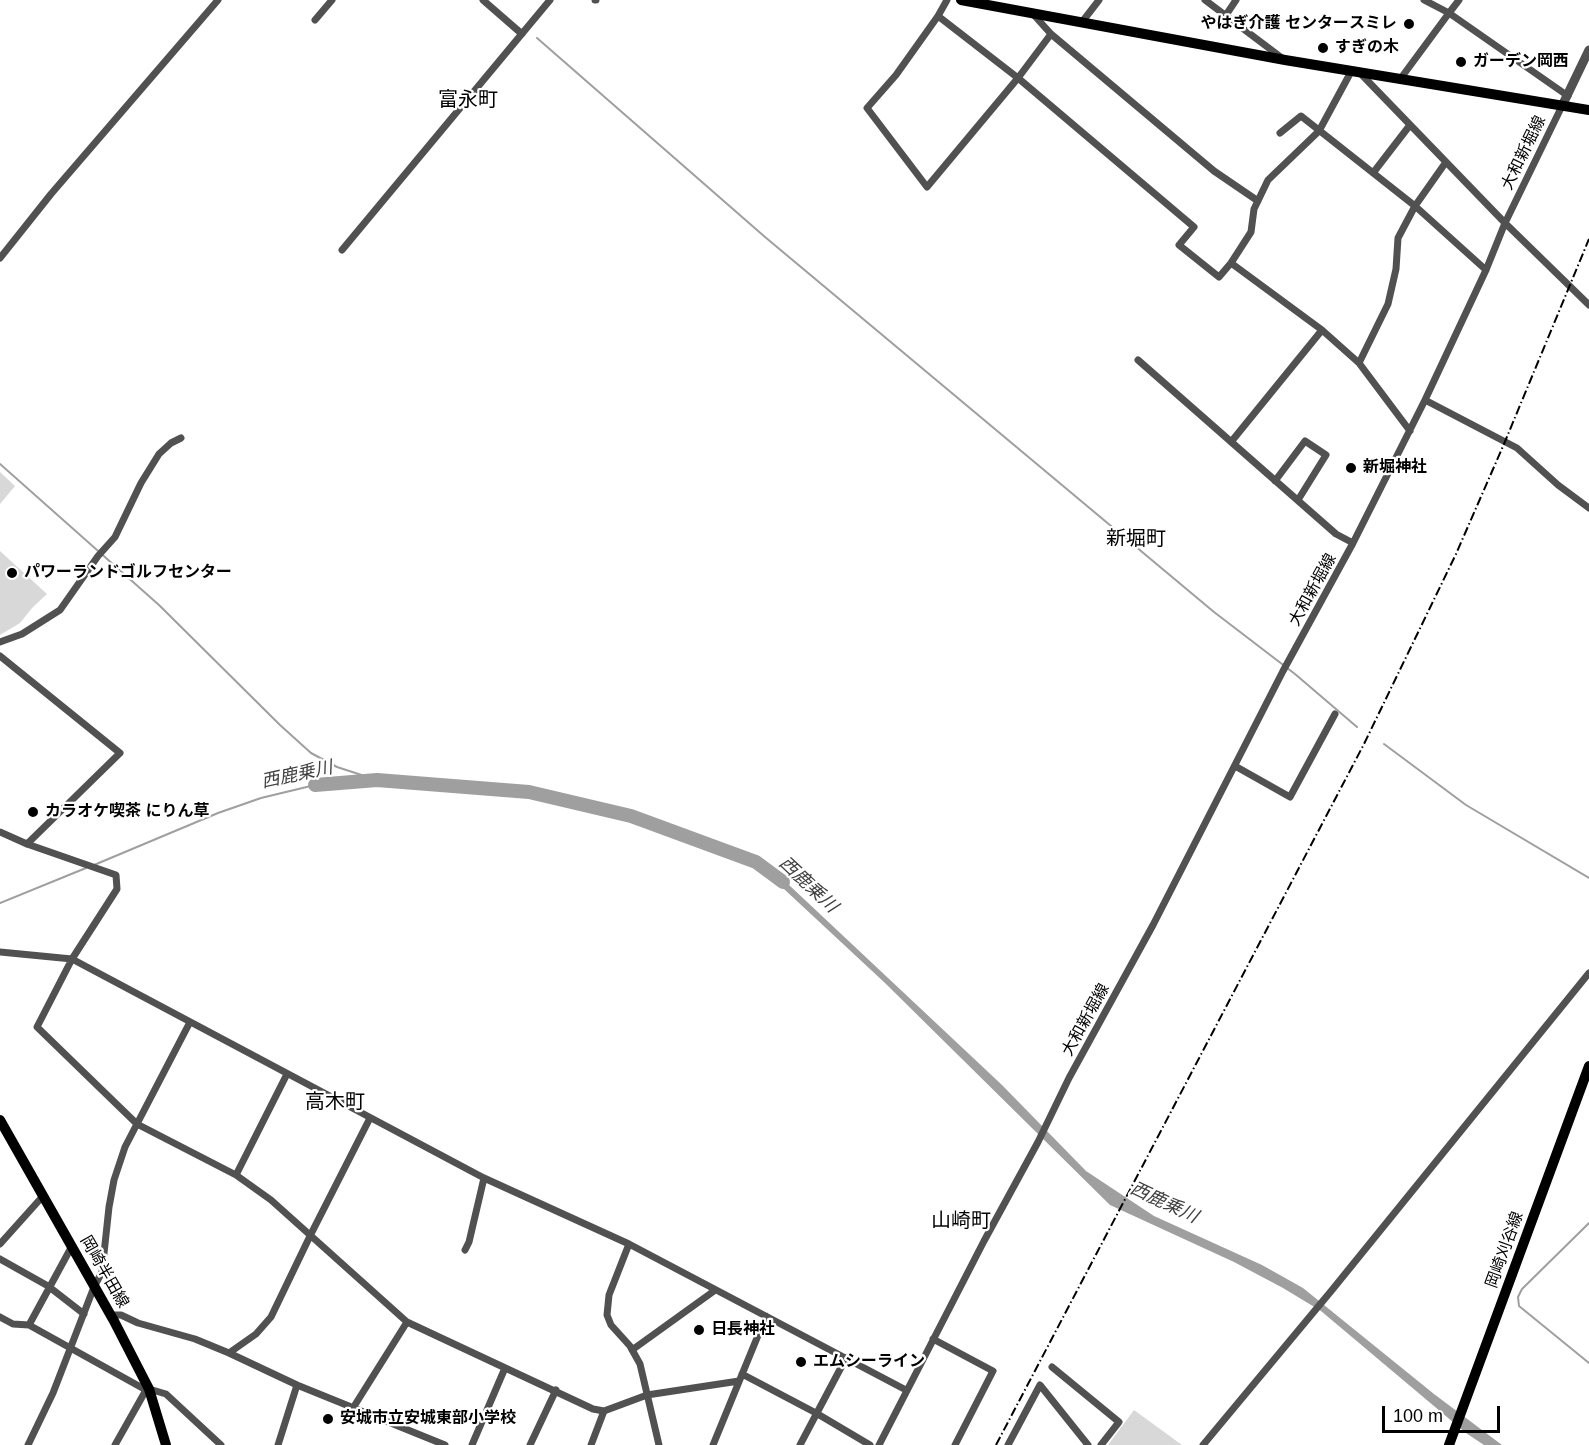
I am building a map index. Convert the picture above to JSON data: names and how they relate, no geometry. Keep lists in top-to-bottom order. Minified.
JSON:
{"streets":{"main road":["岡崎刈谷線","岡崎半田線"],"street":["大和新堀線"]},"districts":["富永町","新堀町","高木町","山崎町"],"water":["西鹿乗川"],"places":["やはぎ介護 センタースミレ","すぎの木","ガーデン岡西","新堀神社","パワーランドゴルフセンター","カラオケ喫茶 にりん草","日長神社","エムシーライン","安城市立安城東部小学校"],"scale_bar":"100 m"}
